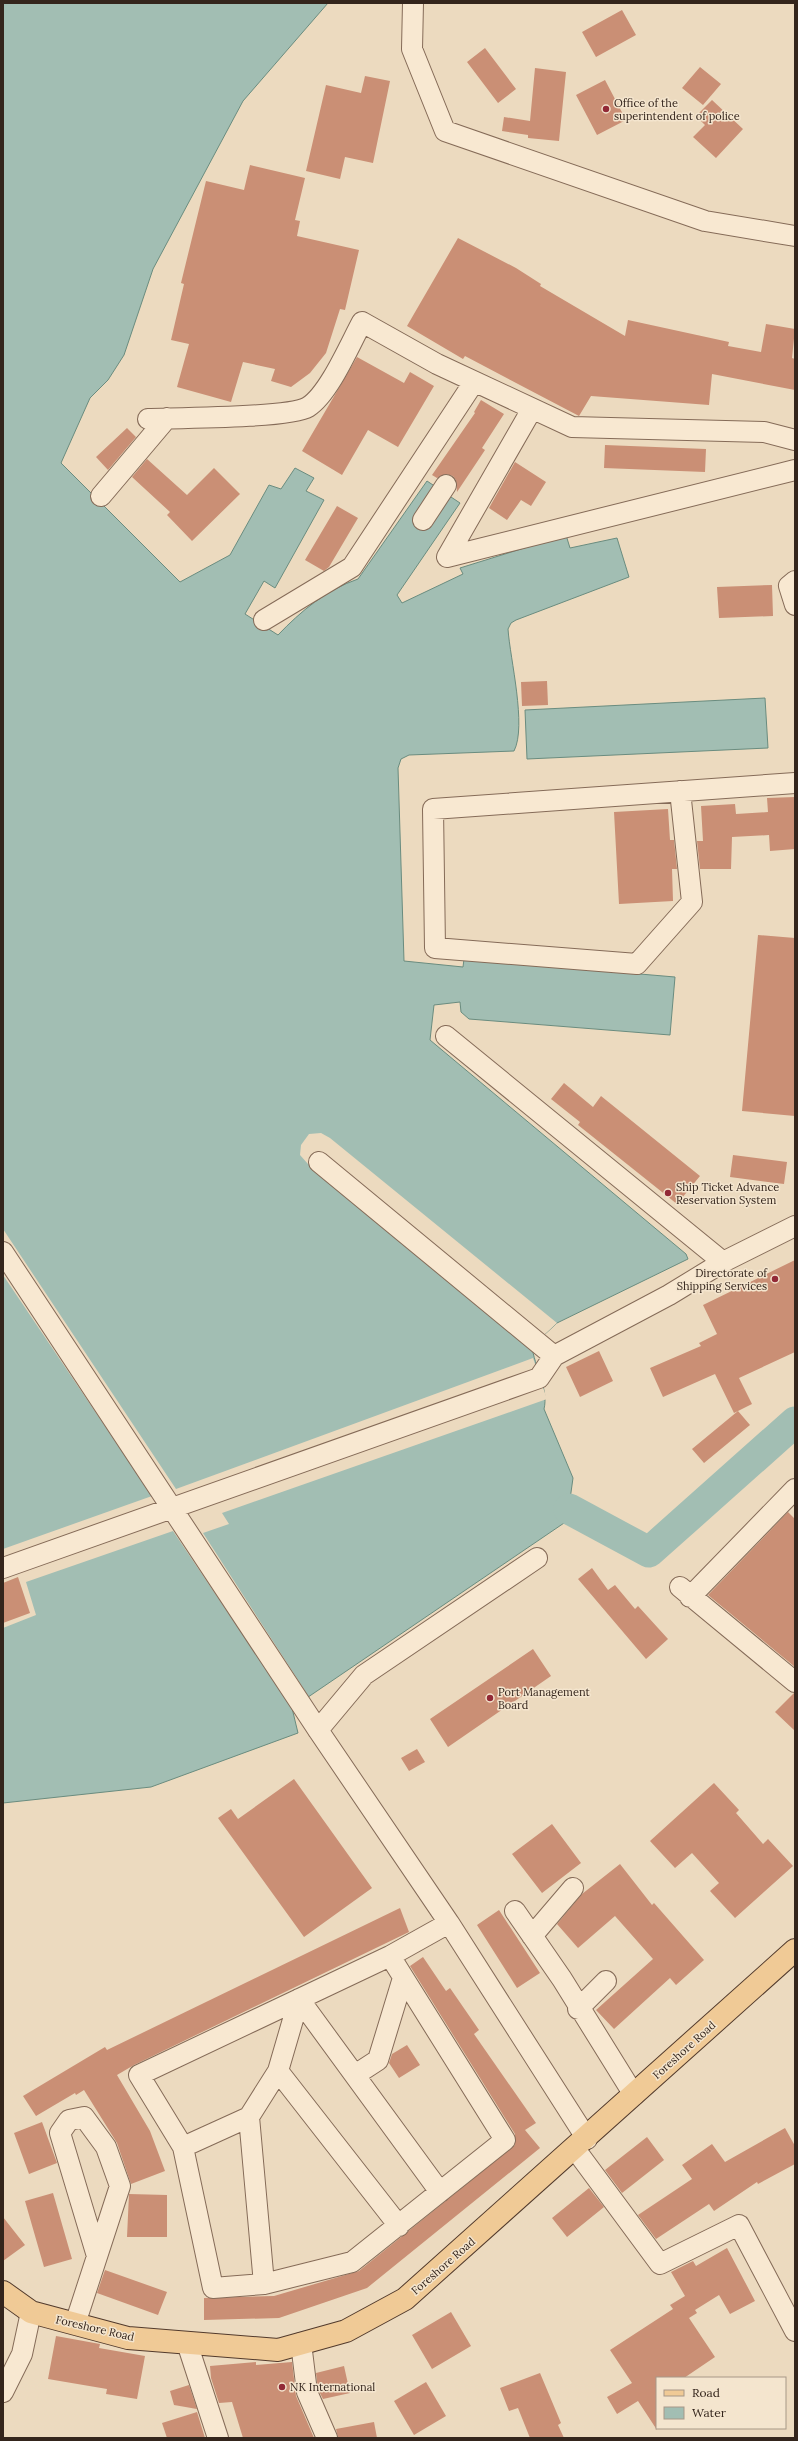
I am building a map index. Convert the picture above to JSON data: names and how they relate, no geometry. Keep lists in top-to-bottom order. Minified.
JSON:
{"streets":{"main road":["Foreshore Road"]},"places":["Office of the superintendent of police","Ship Ticket Advance Reservation System","Directorate of Shipping Services","Port Management Board","NK International"],"legend":["Road","Water"]}
